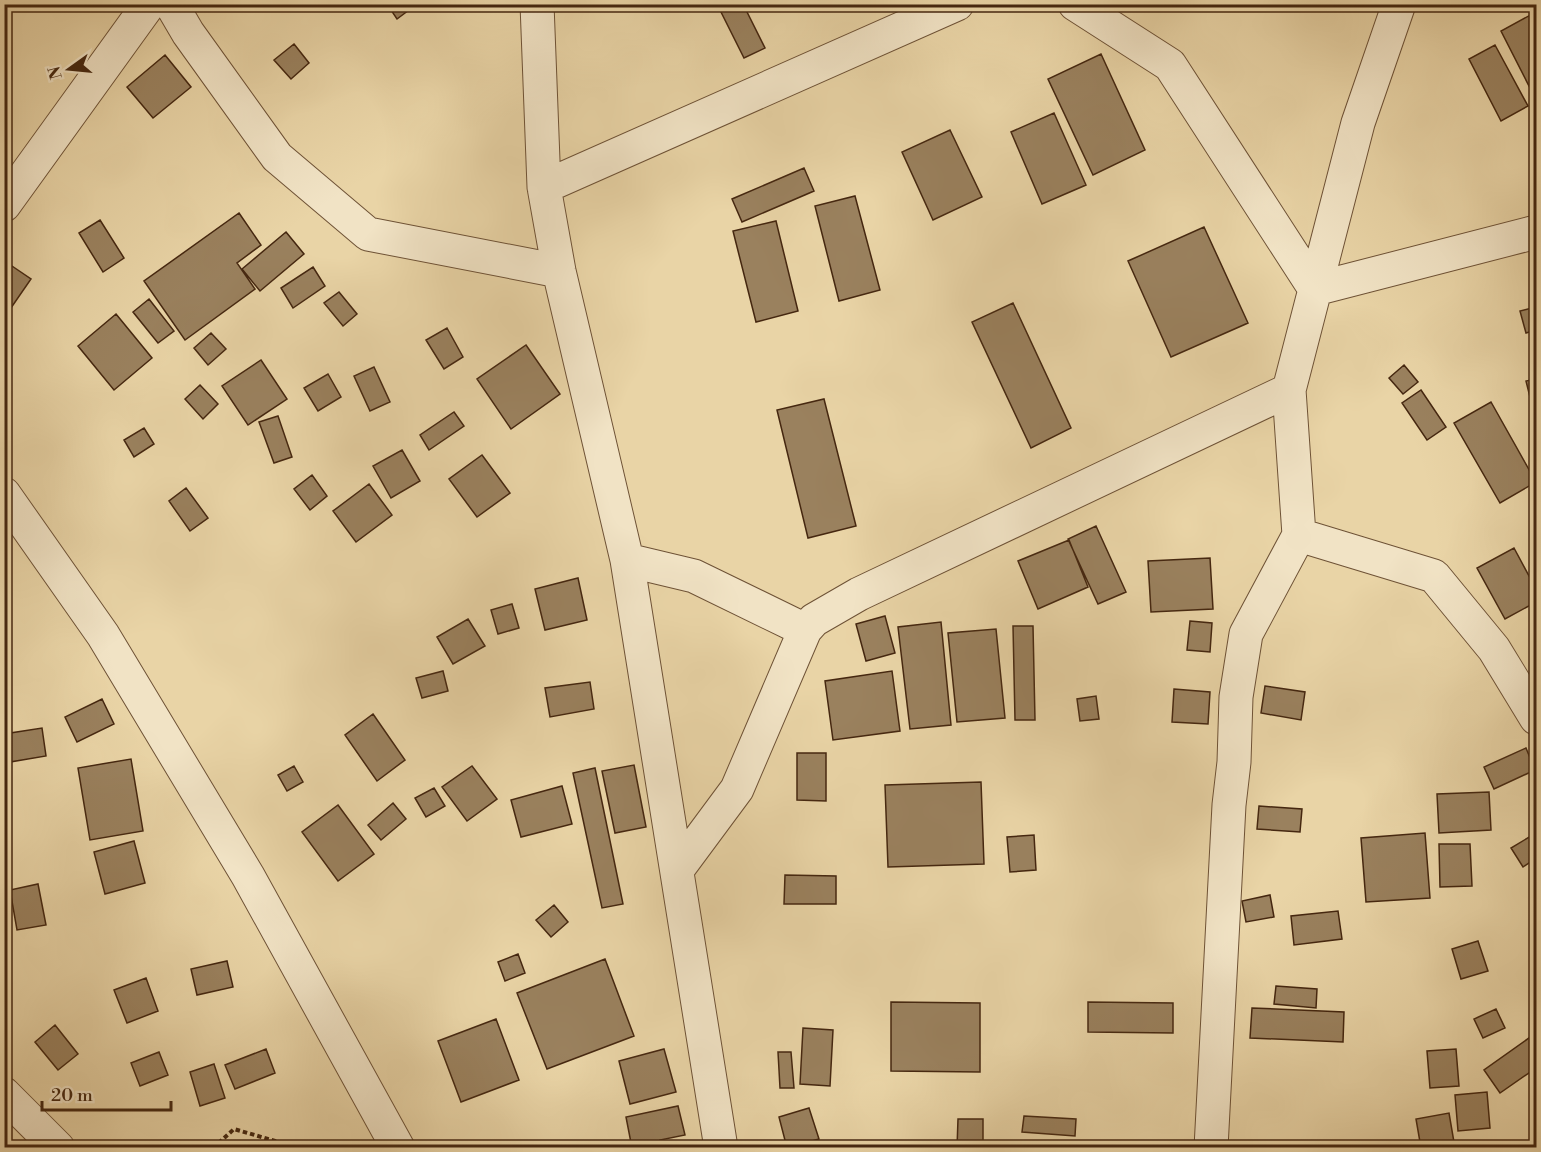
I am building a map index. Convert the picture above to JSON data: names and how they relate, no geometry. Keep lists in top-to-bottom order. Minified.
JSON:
{"scale_bar":"20 m","north":"left"}
